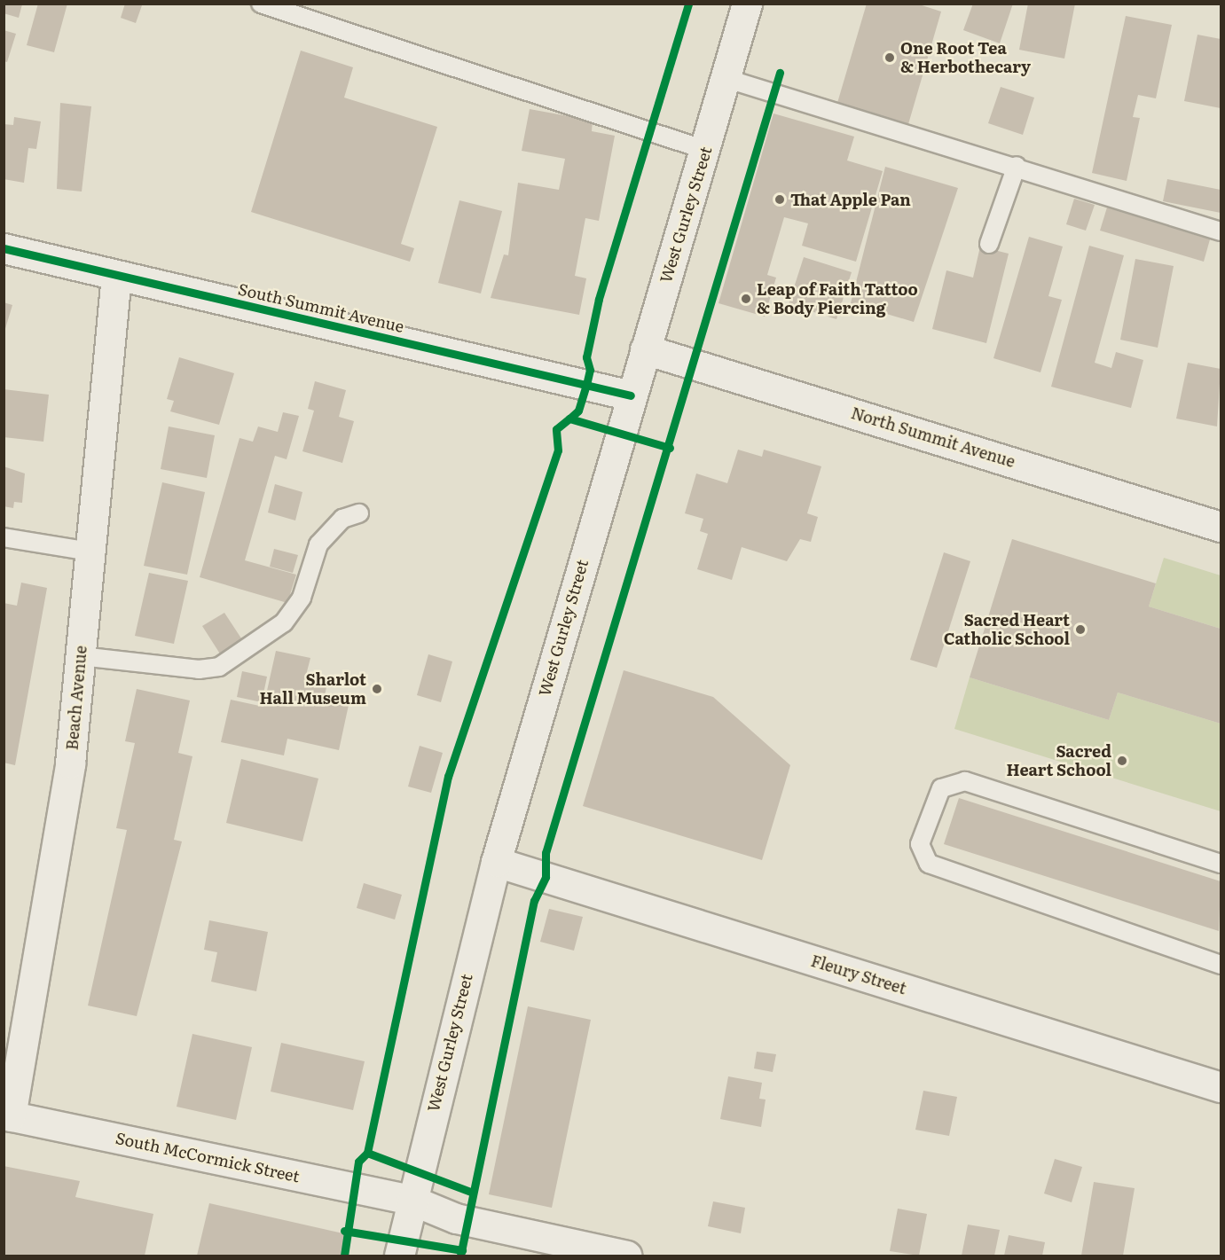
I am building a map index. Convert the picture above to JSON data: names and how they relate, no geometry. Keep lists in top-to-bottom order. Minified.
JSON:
{"streets":{"street":["West Gurley Street","South Summit Avenue","North Summit Avenue","Beach Avenue","Fleury Street","South McCormick Street"]},"crossings":[["West Gurley Street","South Summit Avenue"],["West Gurley Street","North Summit Avenue"],["West Gurley Street","Fleury Street"],["West Gurley Street","South McCormick Street"],["South Summit Avenue","Beach Avenue"],["Beach Avenue","South McCormick Street"]],"places":["One Root Tea & Herbothecary","That Apple Pan","Leap of Faith Tattoo & Body Piercing","Sacred Heart Catholic School","Sharlot Hall Museum","Sacred Heart School"]}
